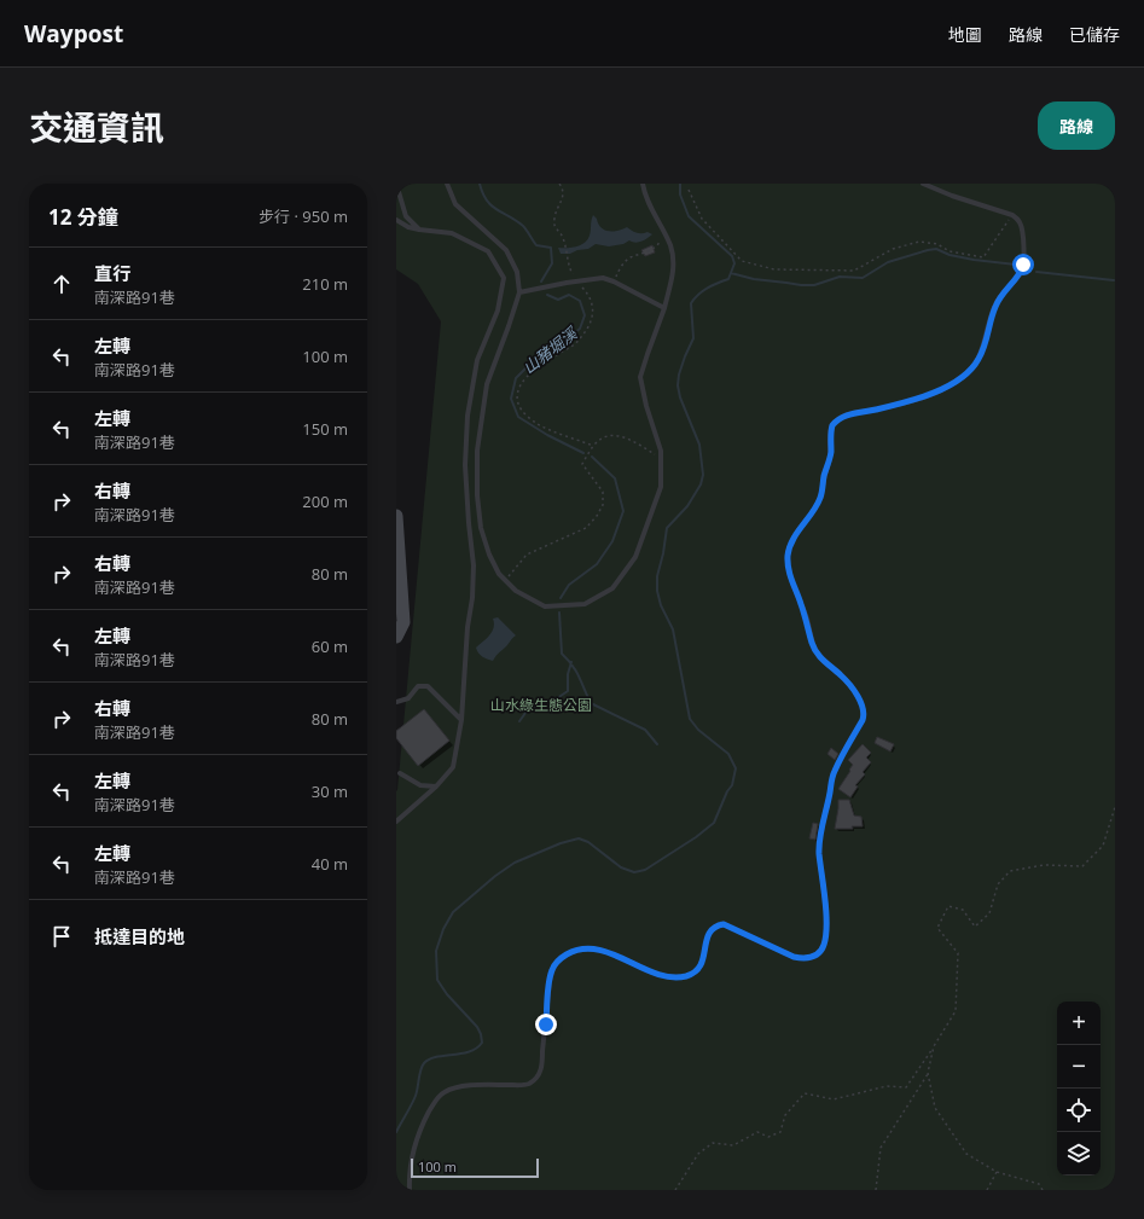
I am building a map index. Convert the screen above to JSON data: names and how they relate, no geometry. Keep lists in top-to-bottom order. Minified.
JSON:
{"water":["山豬堀溪"],"parks":["山水綠生態公園"],"scale_bar":"100 m","page":{"header":"Waypost","nav":["地圖","路線","已儲存"],"title":"交通資訊","buttons":"路線","heading":["12 分鐘","步行 · 950 m"],"list":[["直行","南深路91巷","210 m"],["左轉","南深路91巷","100 m"],["左轉","南深路91巷","150 m"],["右轉","南深路91巷","200 m"],["右轉","南深路91巷","80 m"],["左轉","南深路91巷","60 m"],["右轉","南深路91巷","80 m"],["左轉","南深路91巷","30 m"],["左轉","南深路91巷","40 m"],"抵達目的地"],"map_buttons":["+","−"],"scale":"100 m"}}
